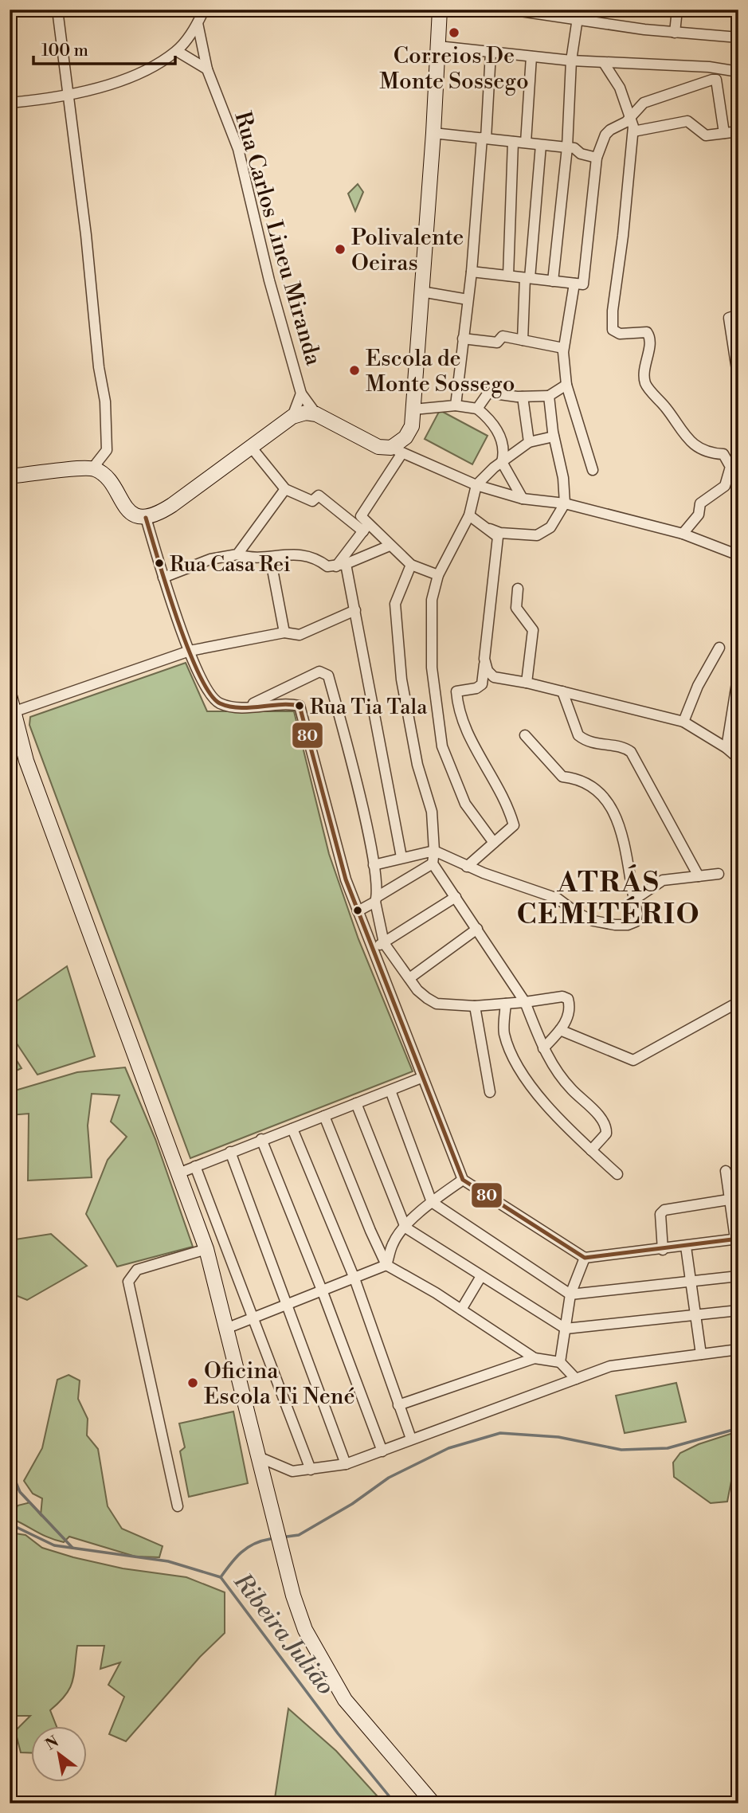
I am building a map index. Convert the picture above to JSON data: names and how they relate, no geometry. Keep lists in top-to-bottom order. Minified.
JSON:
{"streets":{"street":["Rua Carlos Lineu Miranda"]},"districts":["ATRÁS CEMITÉRIO"],"water":["Ribeira Julião"],"places":["Correios De Monte Sossego","Polivalente Oeiras","Escola de Monte Sossego","Rua Casa Rei","Rua Tia Tala","Oficina Escola Ti Nené"],"lines":["transit line 80"],"scale_bar":"100 m","north":"top left"}
